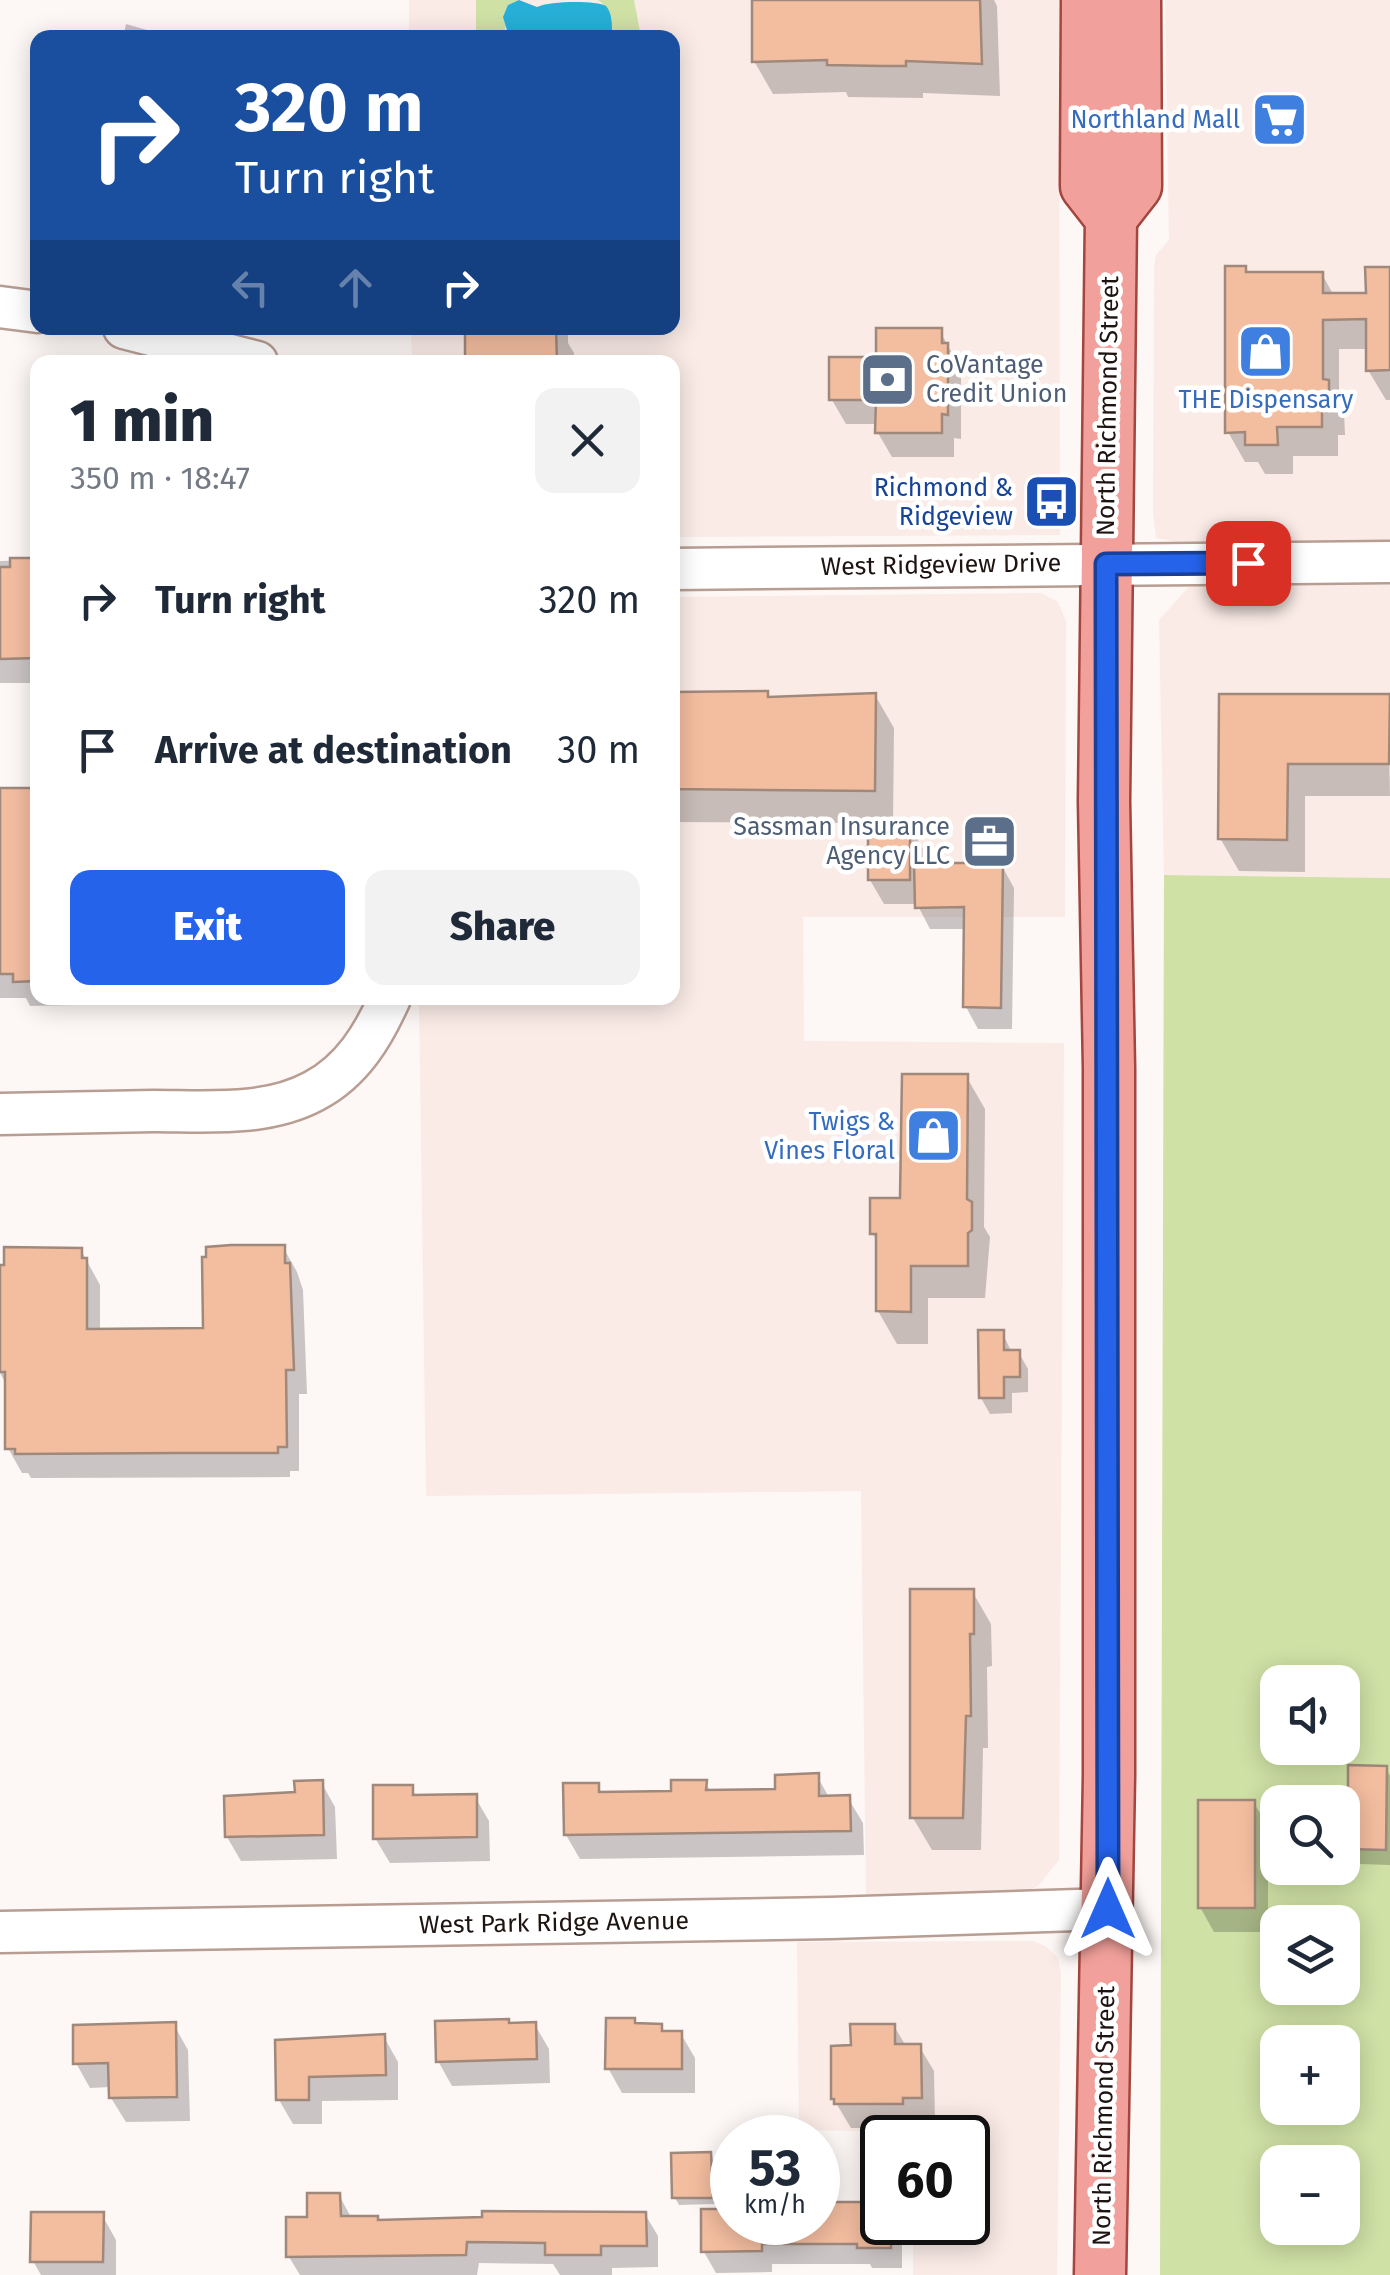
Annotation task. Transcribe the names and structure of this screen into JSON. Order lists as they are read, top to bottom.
{
  "streets": {
    "main road": ["North Richmond Street"],
    "street": ["West Ridgeview Drive", "West Park Ridge Avenue"]
  },
  "crossings": [
    ["North Richmond Street", "West Ridgeview Drive"],
    ["North Richmond Street", "West Park Ridge Avenue"]
  ],
  "places": {
    "supermarket": ["Northland Mall"],
    "shop": ["THE Dispensary", "Twigs & Vines Floral"],
    "bank": ["CoVantage Credit Union"],
    "bus stop": ["Richmond & Ridgeview"],
    "office": ["Sassman Insurance Agency LLC"]
  },
  "page": {
    "turn": ["320 m", "Turn right"],
    "heading": ["1 min", "350 m · 18:47"],
    "list": [
      {
        "name": "Turn right",
        "value": "320 m"
      },
      {
        "name": "Arrive at destination",
        "value": "30 m"
      }
    ],
    "buttons": ["Exit", "Share"],
    "map_buttons": ["+", "−"],
    "speed": "53 km/h",
    "limit": "60"
  }
}
